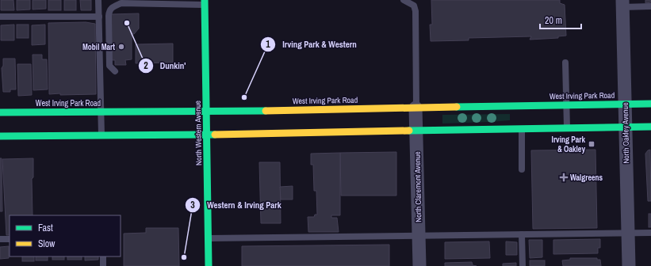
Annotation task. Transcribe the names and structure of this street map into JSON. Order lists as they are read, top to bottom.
{
  "streets": {
    "main road": ["West Irving Park Road", "North Western Avenue"],
    "street": ["North Oakley Avenue", "North Claremont Avenue"]
  },
  "crossings": [
    ["West Irving Park Road", "North Western Avenue"],
    ["West Irving Park Road", "North Oakley Avenue"],
    ["West Irving Park Road", "North Claremont Avenue"]
  ],
  "places": {
    "other": [
      "Dunkin'",
      "Mobil Mart",
      "Irving Park & Western",
      "Western & Irving Park"
    ],
    "transit": ["Irving Park & Oakley"],
    "health": ["Walgreens"]
  },
  "legend": ["Fast", "Slow"],
  "scale_bar": "20 m"
}
